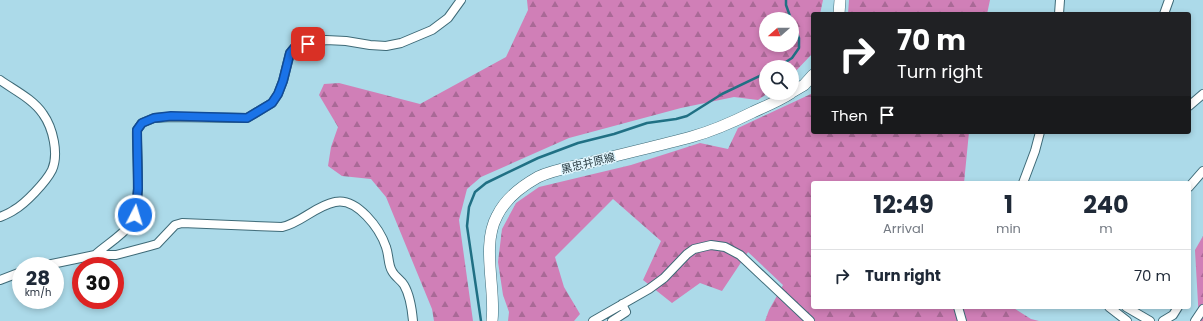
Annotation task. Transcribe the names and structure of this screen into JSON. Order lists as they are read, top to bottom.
{
  "streets": {
    "main road": ["黒忠井原線"]
  },
  "north": "left",
  "page": {
    "turn": ["70 m", "Turn right"],
    "then": "Then",
    "eta": [
      "12:49",
      "Arrival",
      "1",
      "min",
      "240",
      "m"
    ],
    "list": [
      {
        "name": "Turn right",
        "value": "70 m"
      }
    ],
    "speed": "28 km/h",
    "limit": "30"
  }
}
